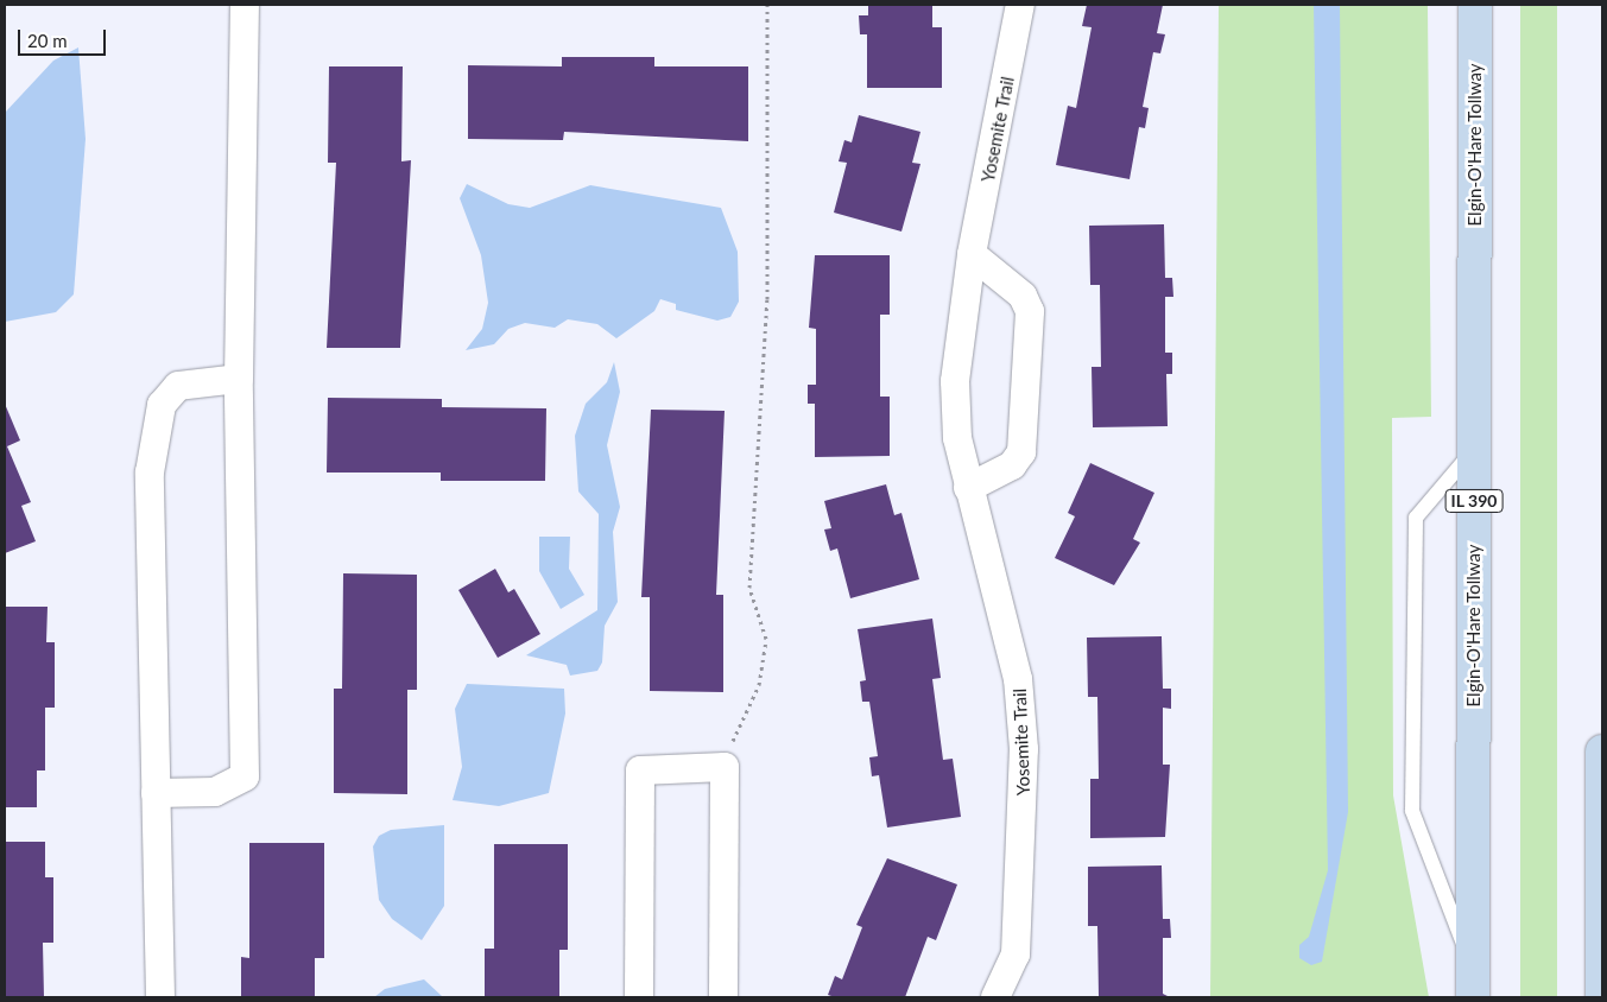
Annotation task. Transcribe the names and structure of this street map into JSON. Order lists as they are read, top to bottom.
{
  "streets": {
    "highway": ["Elgin-O'Hare Tollway", "IL 390"],
    "street": ["Yosemite Trail"]
  },
  "scale_bar": "20 m"
}
